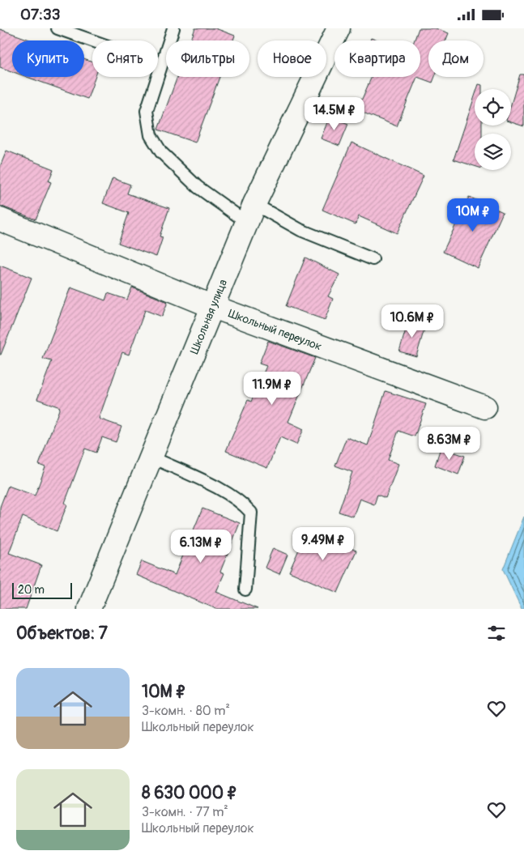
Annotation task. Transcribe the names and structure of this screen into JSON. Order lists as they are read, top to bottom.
{
  "streets": {
    "street": ["Школьная улица", "Школьный переулок"]
  },
  "crossings": [
    ["Школьная улица", "Школьный переулок"]
  ],
  "scale_bar": "20 m",
  "page": {
    "status": "07:33",
    "chip": [
      "Купить",
      "Снять",
      "Фильтры",
      "Новое",
      "Квартира",
      "Дом"
    ],
    "price": [
      "14.5M ₽",
      "10M ₽",
      "10.6M ₽",
      "11.9M ₽",
      "8.63M ₽",
      "9.49M ₽",
      "6.13M ₽"
    ],
    "scale": "20 m",
    "heading": "Объектов: 7",
    "list": [
      {
        "name": "10M ₽",
        "note": "3-комн. · 80 m² · Школьный переулок"
      },
      {
        "name": "8 630 000 ₽",
        "note": "3-комн. · 77 m² · Школьный переулок"
      }
    ]
  }
}
